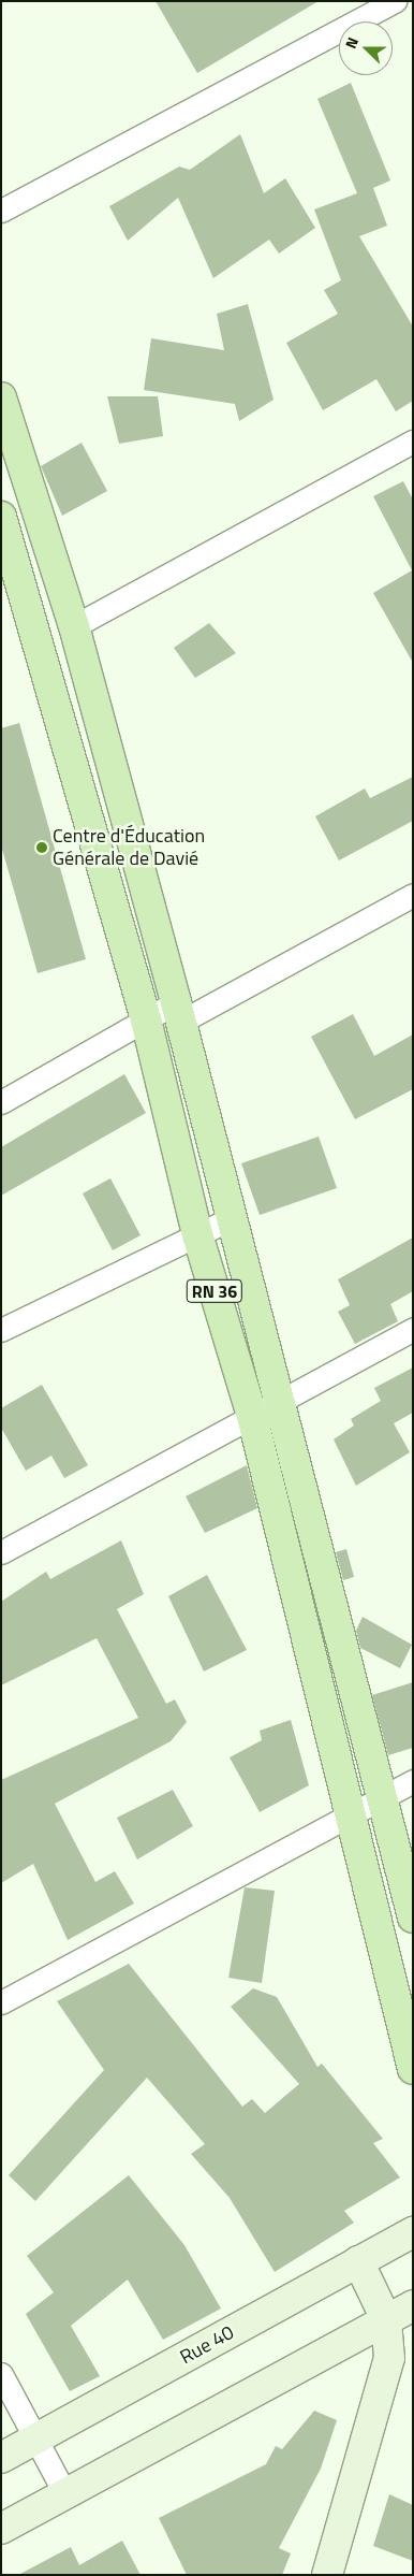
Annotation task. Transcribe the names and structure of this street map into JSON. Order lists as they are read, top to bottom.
{
  "streets": {
    "main road": ["RN 36", "Rue 40"]
  },
  "places": ["Centre d'Éducation Générale de Davié"],
  "north": "left"
}
